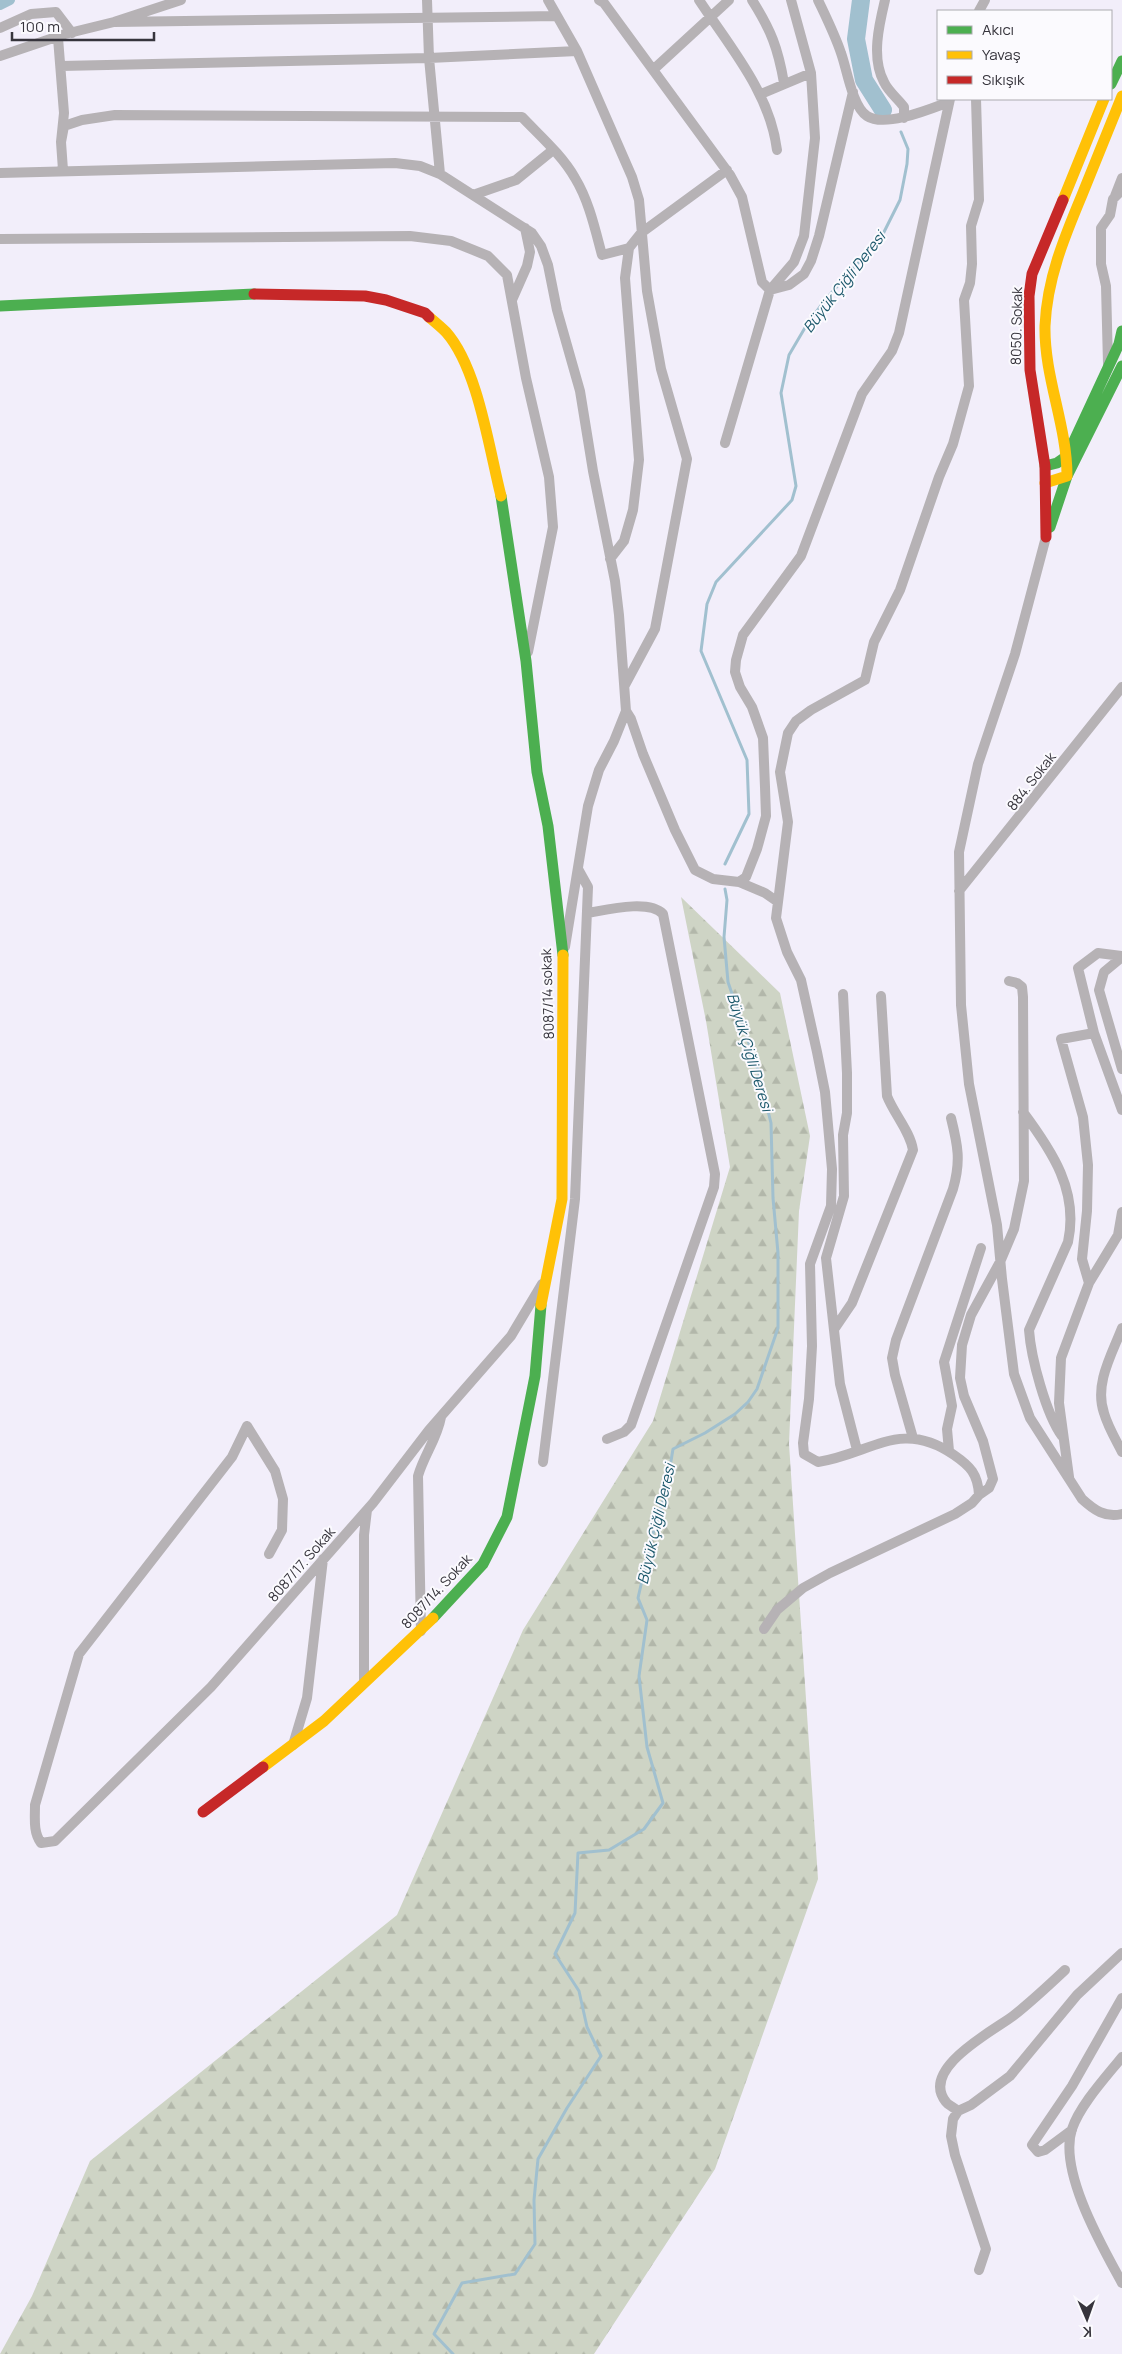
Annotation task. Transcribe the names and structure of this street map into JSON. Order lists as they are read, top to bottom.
{
  "streets": {
    "street": [
      "8050. Sokak",
      "884. Sokak",
      "8087/14 sokak",
      "8087/17. Sokak",
      "8087/14. Sokak"
    ]
  },
  "crossings": [
    ["8087/14 sokak", "8087/17. Sokak"],
    ["8087/14 sokak", "8087/14. Sokak"],
    ["8087/17. Sokak", "8087/14. Sokak"]
  ],
  "water": ["Büyük Çiğli Deresi"],
  "legend": ["Akıcı", "Yavaş", "Sıkışık"],
  "scale_bar": "100 m",
  "north": "bottom"
}
